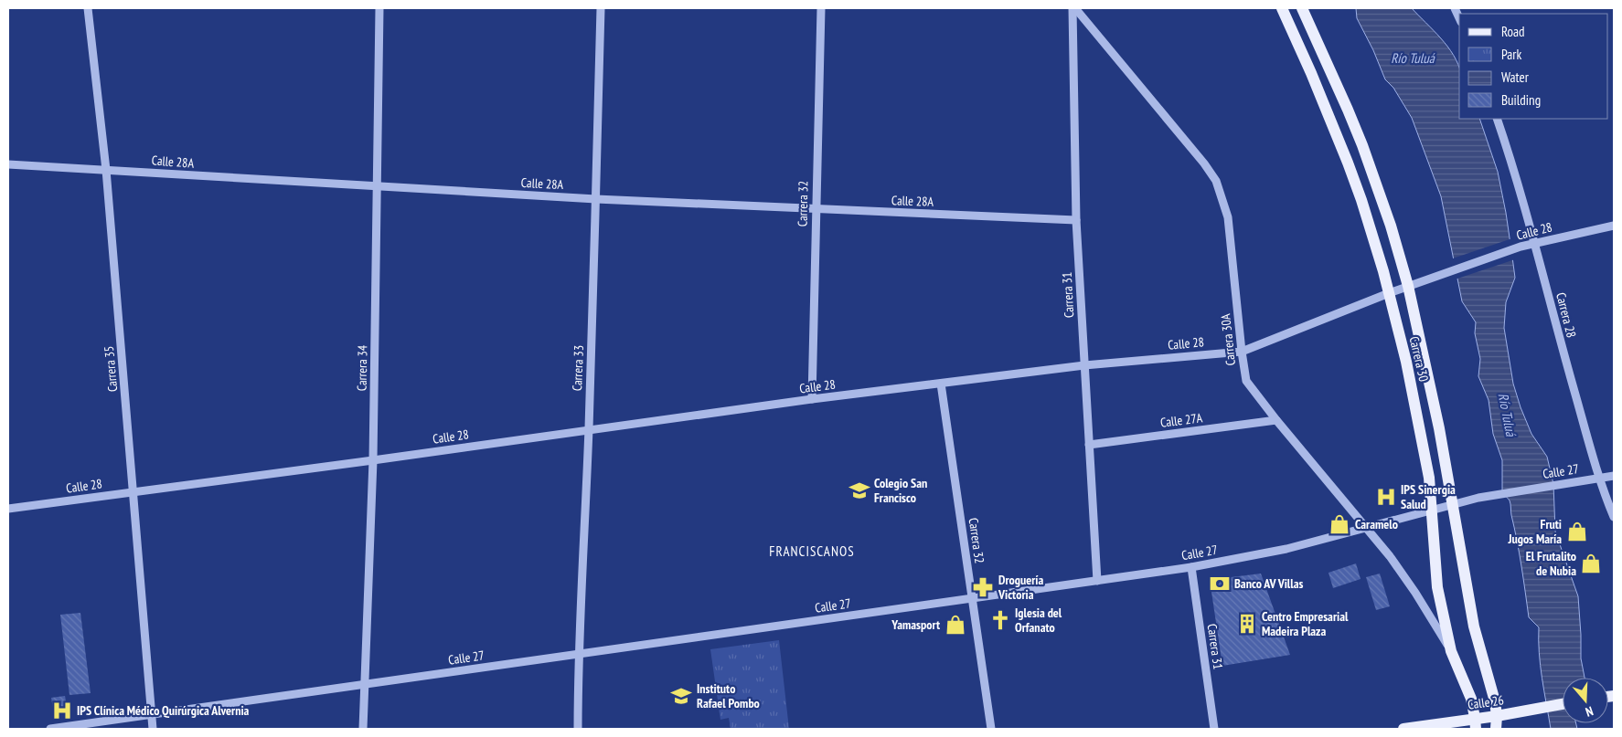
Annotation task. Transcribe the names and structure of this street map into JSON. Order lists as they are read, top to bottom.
{
  "streets": {
    "main road": ["Carrera 30", "Calle 26"],
    "street": [
      "Calle 28A",
      "Carrera 32",
      "Calle 28",
      "Carrera 31",
      "Carrera 28",
      "Carrera 30A",
      "Carrera 34",
      "Carrera 33",
      "Carrera 35",
      "Calle 27A",
      "Calle 27"
    ]
  },
  "crossings": [
    ["Calle 28A", "Carrera 32"],
    ["Calle 28A", "Carrera 31"],
    ["Calle 28A", "Carrera 34"],
    ["Calle 28A", "Carrera 33"],
    ["Calle 28A", "Carrera 35"],
    ["Carrera 32", "Calle 28"],
    ["Carrera 32", "Calle 27"],
    ["Calle 28", "Carrera 31"],
    ["Calle 28", "Carrera 28"],
    ["Calle 28", "Carrera 30A"],
    ["Calle 28", "Carrera 30"],
    ["Calle 28", "Carrera 34"],
    ["Calle 28", "Carrera 33"],
    ["Calle 28", "Carrera 35"],
    ["Carrera 31", "Carrera 30A"],
    ["Carrera 31", "Calle 27A"],
    ["Carrera 31", "Calle 27"],
    ["Carrera 28", "Calle 27"],
    ["Carrera 30A", "Carrera 30"],
    ["Carrera 30A", "Calle 27A"],
    ["Carrera 30A", "Calle 27"],
    ["Carrera 30", "Calle 27"],
    ["Carrera 30", "Calle 26"],
    ["Carrera 34", "Calle 27"],
    ["Carrera 33", "Calle 27"],
    ["Carrera 35", "Calle 27"]
  ],
  "districts": ["FRANCISCANOS"],
  "water": ["Río Tuluá"],
  "places": {
    "school or university": ["Colegio San Francisco", "Instituto Rafael Pombo"],
    "hospital": ["IPS Sinergia Salud", "IPS Clínica Médico Quirúrgica Alvernia"],
    "shop": [
      "Caramelo",
      "Fruti Jugos María",
      "El Frutalito de Nubia",
      "Yamasport"
    ],
    "bank": ["Banco AV Villas"],
    "pharmacy": ["Droguería Victoria"],
    "church": ["Iglesia del Orfanato"],
    "building": ["Centro Empresarial Madeira Plaza"]
  },
  "legend": [
    "Road",
    "Park",
    "Water",
    "Building"
  ],
  "north": "bottom"
}
